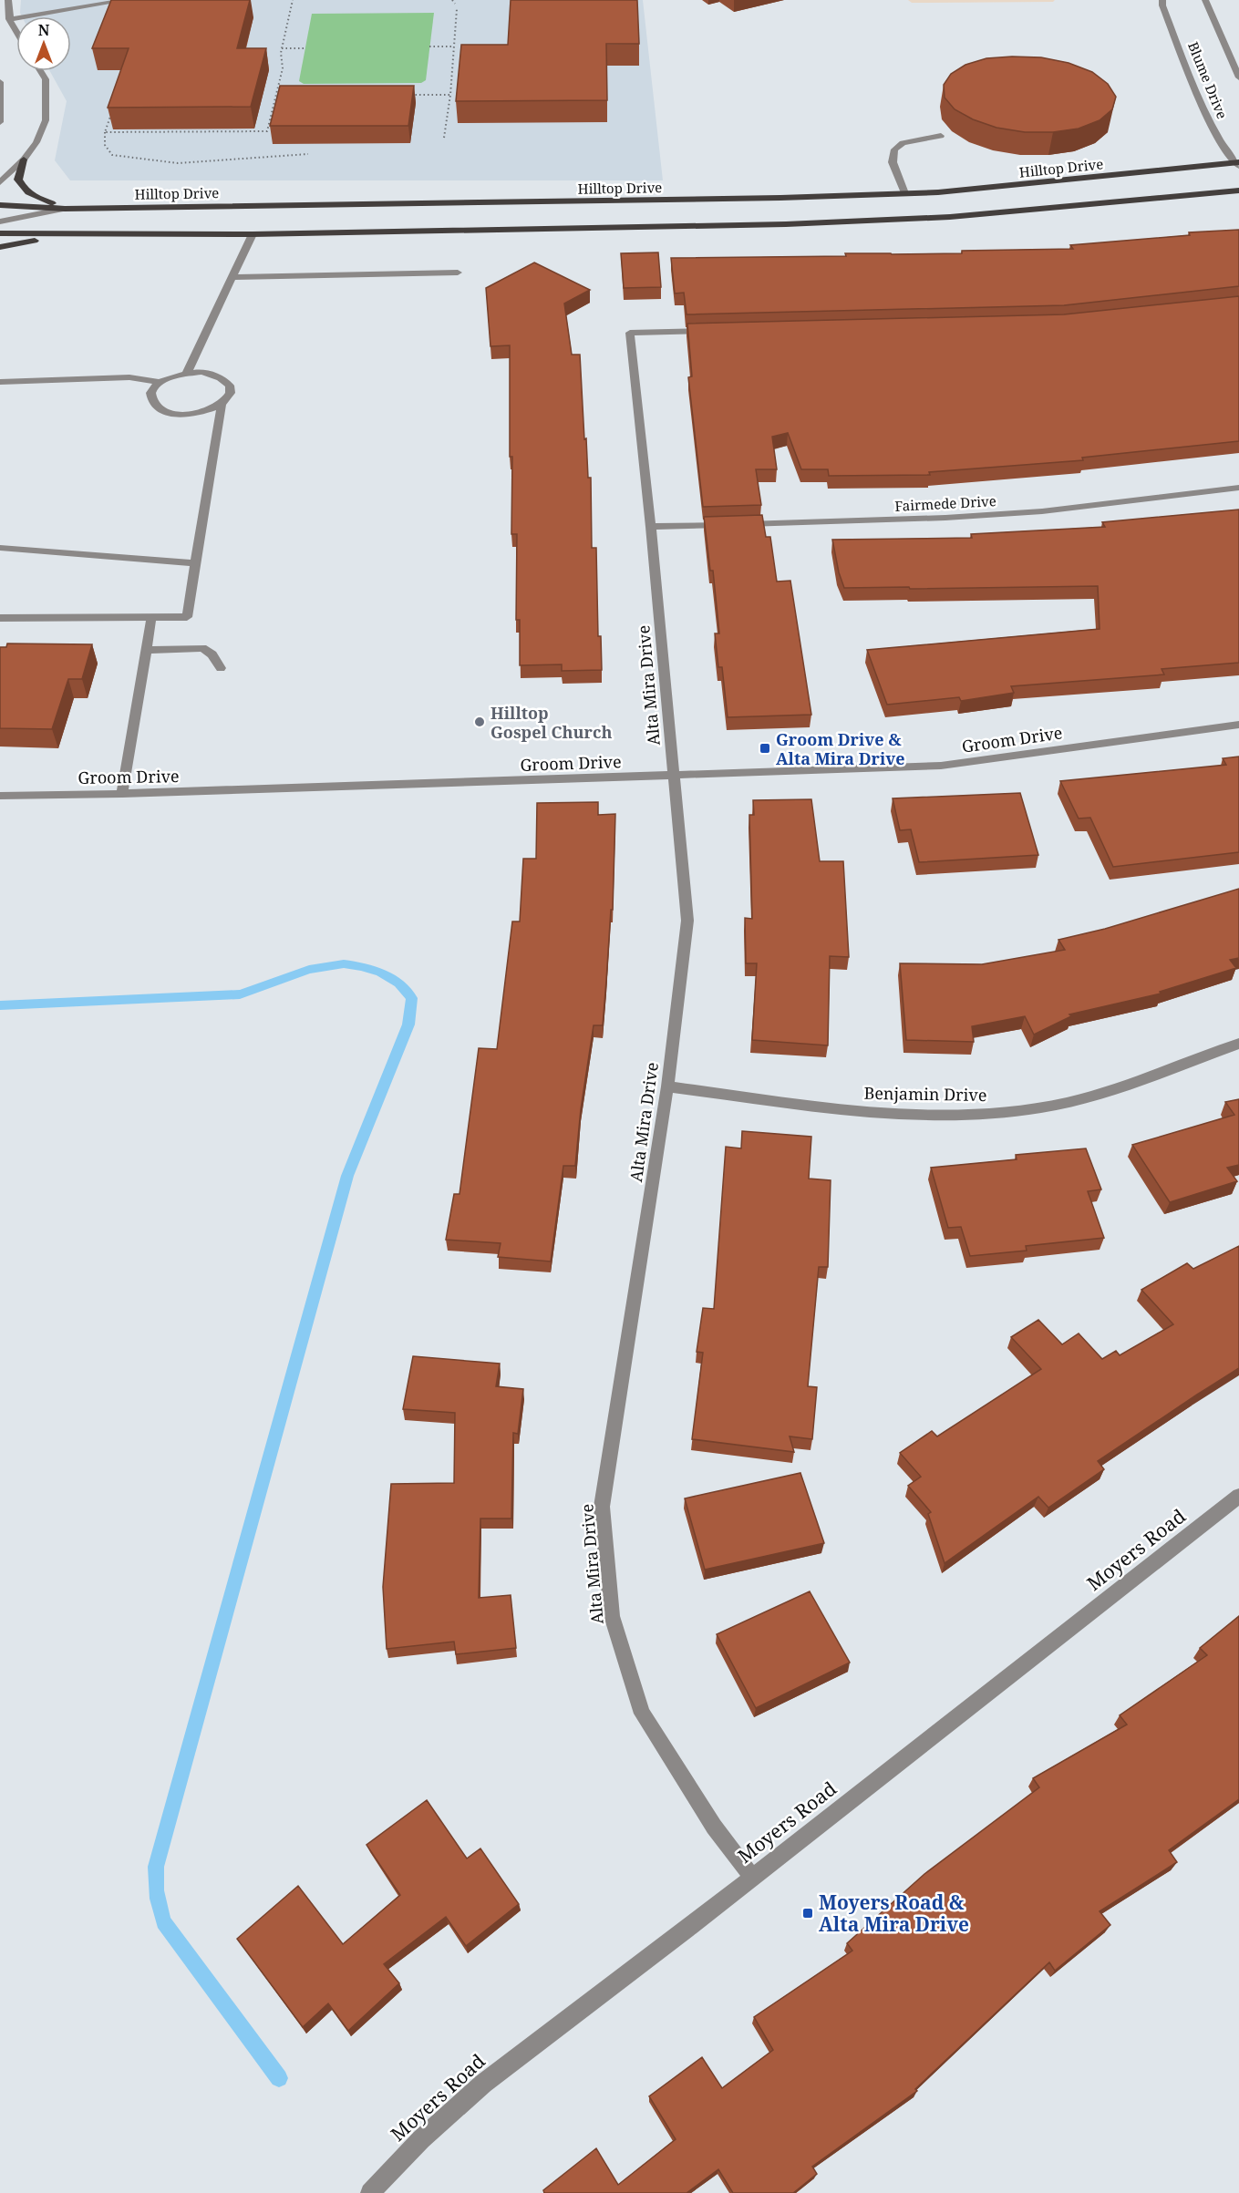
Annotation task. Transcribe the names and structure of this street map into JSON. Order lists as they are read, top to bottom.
{
  "streets": {
    "main road": ["Hilltop Drive"],
    "street": [
      "Blume Drive",
      "Fairmede Drive",
      "Alta Mira Drive",
      "Groom Drive",
      "Benjamin Drive",
      "Moyers Road"
    ]
  },
  "crossings": [
    ["Blume Drive", "Hilltop Drive"],
    ["Fairmede Drive", "Alta Mira Drive"],
    ["Alta Mira Drive", "Groom Drive"],
    ["Alta Mira Drive", "Benjamin Drive"],
    ["Alta Mira Drive", "Moyers Road"]
  ],
  "places": {
    "other": ["Hilltop Gospel Church"],
    "transit": ["Groom Drive & Alta Mira Drive", "Moyers Road & Alta Mira Drive"]
  },
  "north": "top"
}
